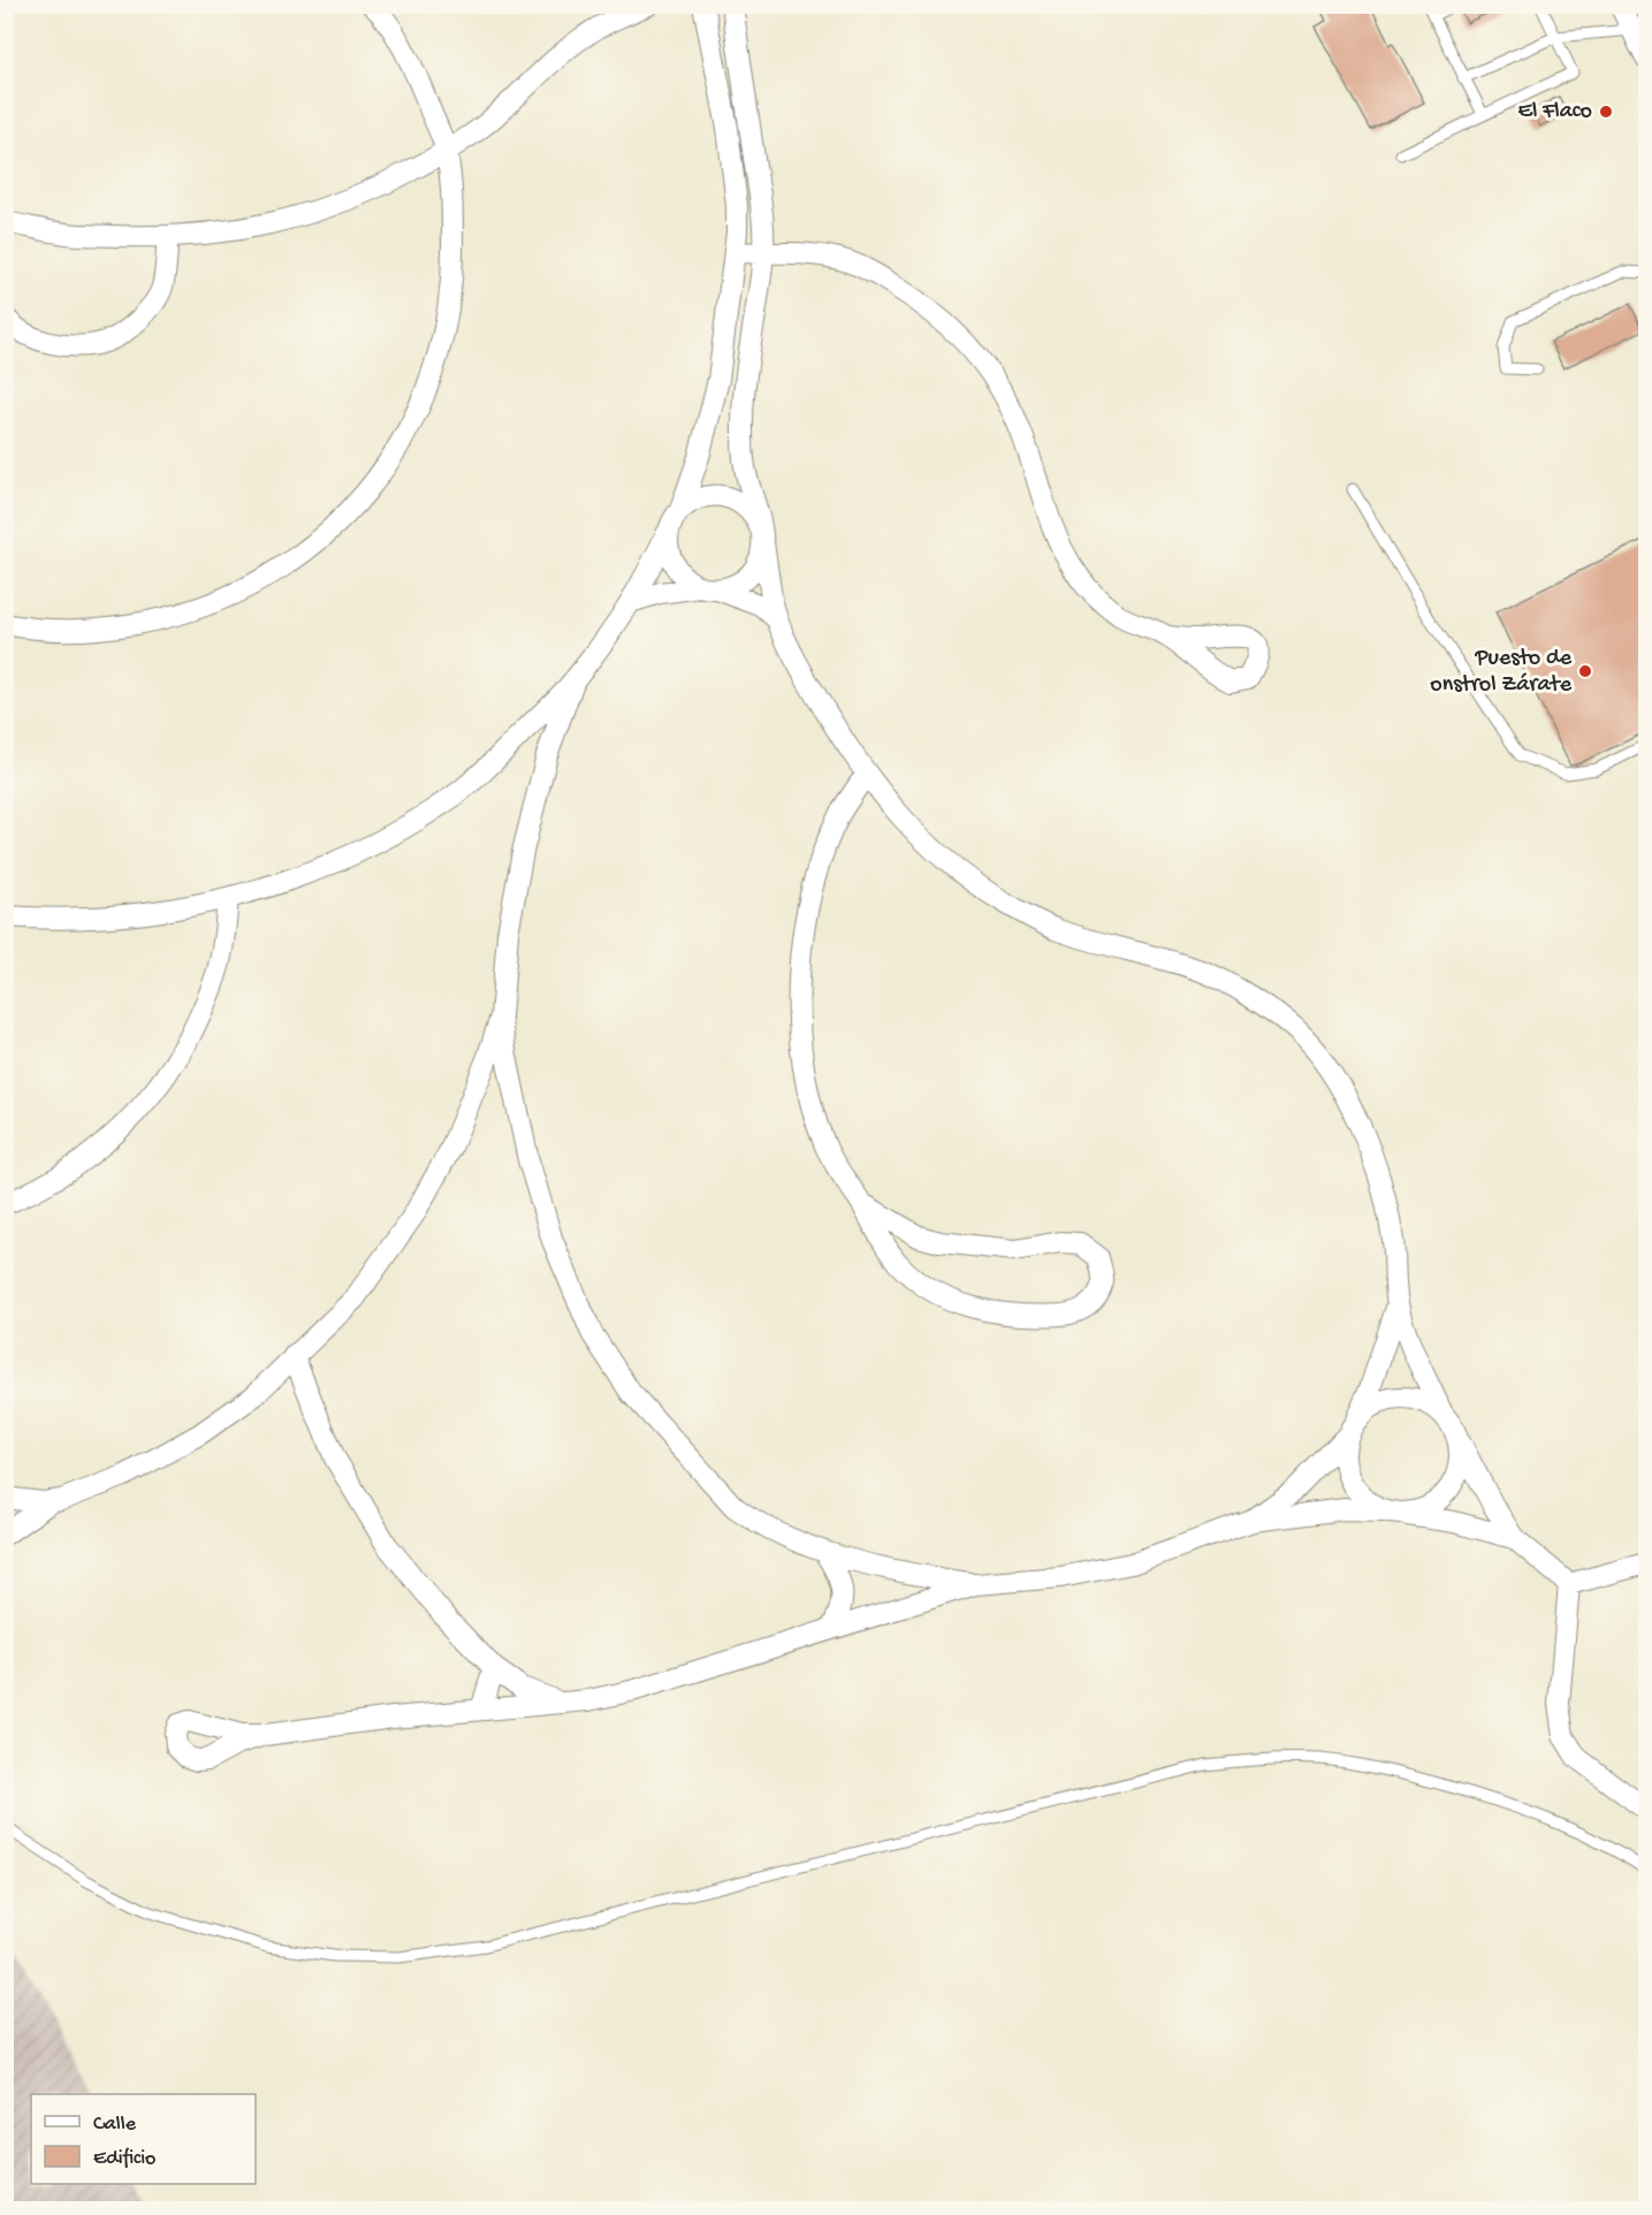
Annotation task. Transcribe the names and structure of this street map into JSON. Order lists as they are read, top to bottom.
{
  "places": ["El Flaco", "Puesto de onstrol Zárate"],
  "legend": ["Calle", "Edificio"]
}
